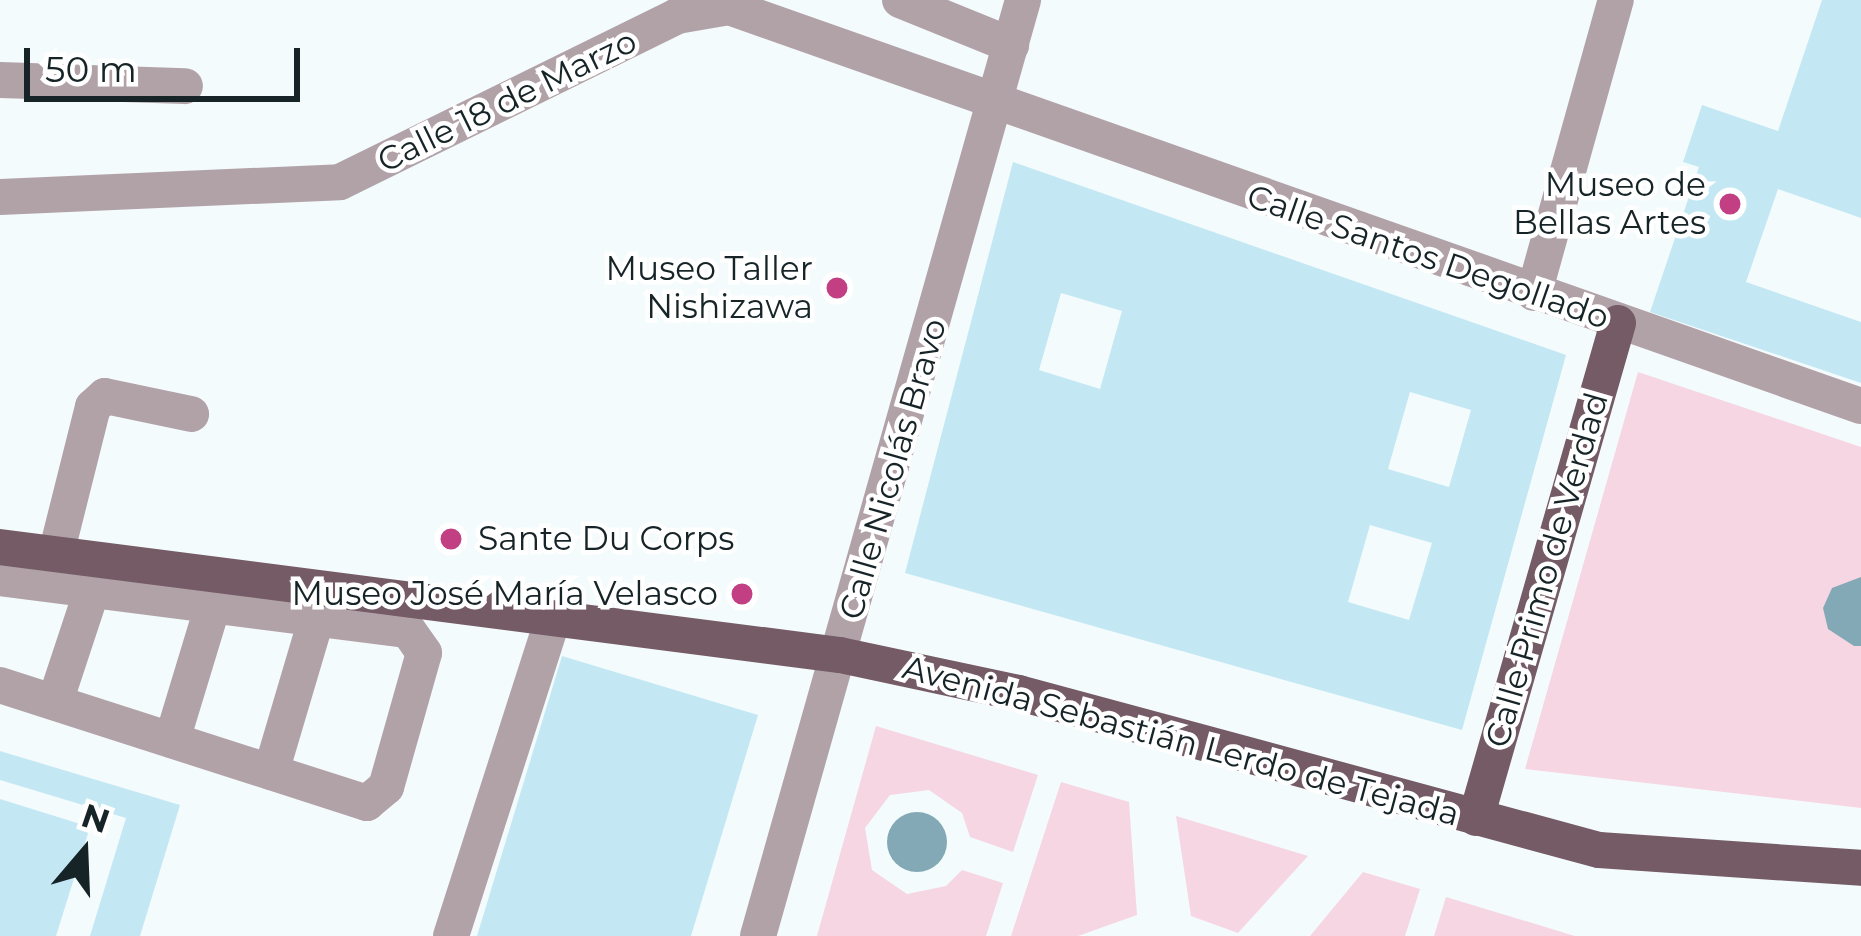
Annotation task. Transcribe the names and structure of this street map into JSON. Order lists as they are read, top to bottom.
{
  "streets": {
    "main road": ["Calle Primo de Verdad", "Avenida Sebastián Lerdo de Tejada"],
    "street": ["Calle 18 de Marzo", "Calle Santos Degollado", "Calle Nicolás Bravo"]
  },
  "crossings": [
    ["Calle 18 de Marzo", "Calle Santos Degollado"],
    ["Calle 18 de Marzo", "Calle Nicolás Bravo"],
    ["Calle Santos Degollado", "Calle Nicolás Bravo"],
    ["Calle Santos Degollado", "Calle Primo de Verdad"],
    ["Calle Nicolás Bravo", "Avenida Sebastián Lerdo de Tejada"],
    ["Calle Primo de Verdad", "Avenida Sebastián Lerdo de Tejada"]
  ],
  "places": [
    "Museo de Bellas Artes",
    "Museo Taller Nishizawa",
    "Sante Du Corps",
    "Museo José María Velasco"
  ],
  "scale_bar": "50 m",
  "north": "top"
}
